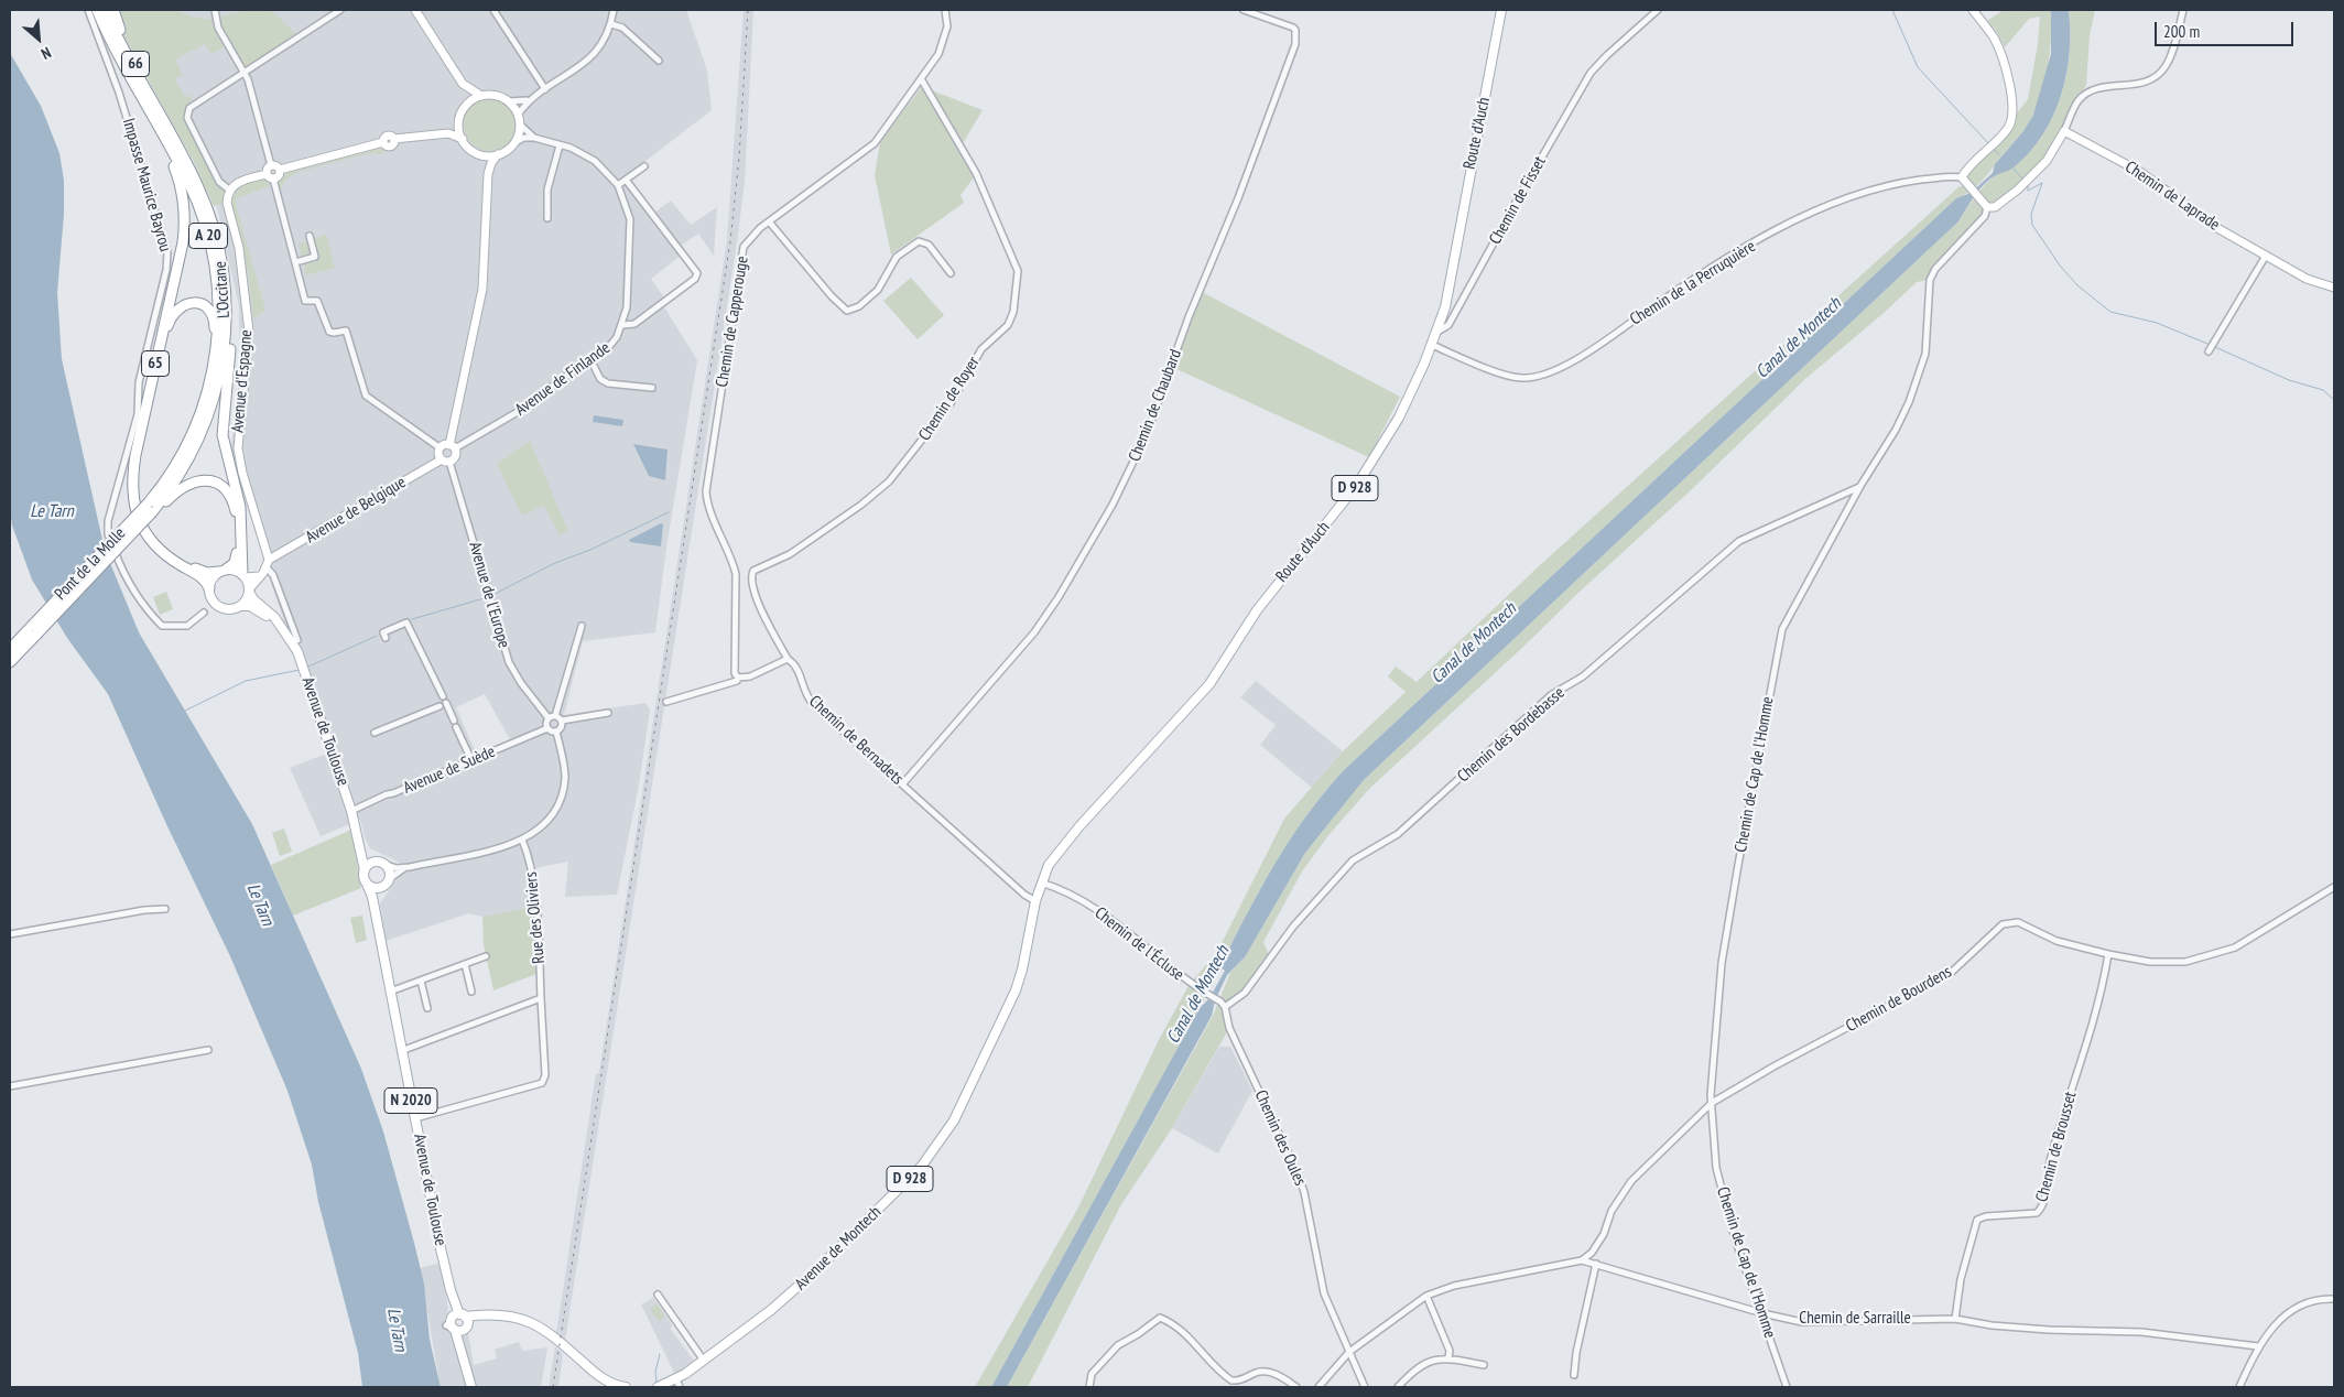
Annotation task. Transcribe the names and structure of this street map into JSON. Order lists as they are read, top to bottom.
{
  "streets": {
    "highway": [
      "66",
      "A 20",
      "L'Occitane",
      "65",
      "Pont de la Molle"
    ],
    "main road": [
      "Route d'Auch",
      "D 928",
      "Avenue de Toulouse",
      "N 2020",
      "Avenue de Montech"
    ],
    "street": [
      "Impasse Maurice Bayrou",
      "Chemin de Laprade",
      "Chemin de Fisset",
      "Chemin de la Perruquière",
      "Chemin de Capperouge",
      "Avenue de Finlande",
      "Avenue d'Espagne",
      "Chemin de Royer",
      "Chemin de Chaubard",
      "Avenue de Belgique",
      "Avenue de l'Europe",
      "Chemin des Bordebasse",
      "Chemin de Bernadets",
      "Avenue de Suède",
      "Chemin de Cap de l'Homme",
      "Rue des Oliviers",
      "Chemin de l'Écluse",
      "Chemin de Bourdens",
      "Chemin des Oules",
      "Chemin de Brousset",
      "Chemin de Sarraille"
    ]
  },
  "crossings": [
    ["66", "L'Occitane"],
    ["Route d'Auch", "Chemin de Fisset"],
    ["Route d'Auch", "Chemin de la Perruquière"],
    ["Route d'Auch", "Chemin de l'Écluse"],
    ["Route d'Auch", "Avenue de Montech"],
    ["A 20", "Pont de la Molle"],
    ["L'Occitane", "65"],
    ["L'Occitane", "Pont de la Molle"],
    ["Chemin de Capperouge", "Chemin de Royer"],
    ["65", "Avenue de Toulouse"],
    ["Avenue d'Espagne", "Avenue de Belgique"],
    ["Chemin de Royer", "Chemin de Bernadets"],
    ["Chemin de Chaubard", "Chemin de Bernadets"],
    ["Avenue de Belgique", "Avenue de l'Europe"],
    ["Avenue de l'Europe", "Avenue de Suède"],
    ["Avenue de Toulouse", "Avenue de Suède"],
    ["Avenue de Toulouse", "Rue des Oliviers"],
    ["Chemin des Bordebasse", "Chemin de Cap de l'Homme"],
    ["Chemin des Bordebasse", "Chemin des Oules"],
    ["Chemin de Bernadets", "Avenue de Montech"],
    ["Chemin de Cap de l'Homme", "Chemin de Bourdens"],
    ["Chemin de Cap de l'Homme", "Chemin de Sarraille"],
    ["Chemin de l'Écluse", "Chemin des Oules"],
    ["Chemin de l'Écluse", "Avenue de Montech"],
    ["Chemin de Bourdens", "Chemin de Brousset"],
    ["Chemin de Bourdens", "Chemin de Sarraille"],
    ["Chemin des Oules", "Chemin de Sarraille"],
    ["Chemin de Brousset", "Chemin de Sarraille"]
  ],
  "water": ["Canal de Montech", "Le Tarn"],
  "scale_bar": "200 m",
  "north": "bottom right"
}
